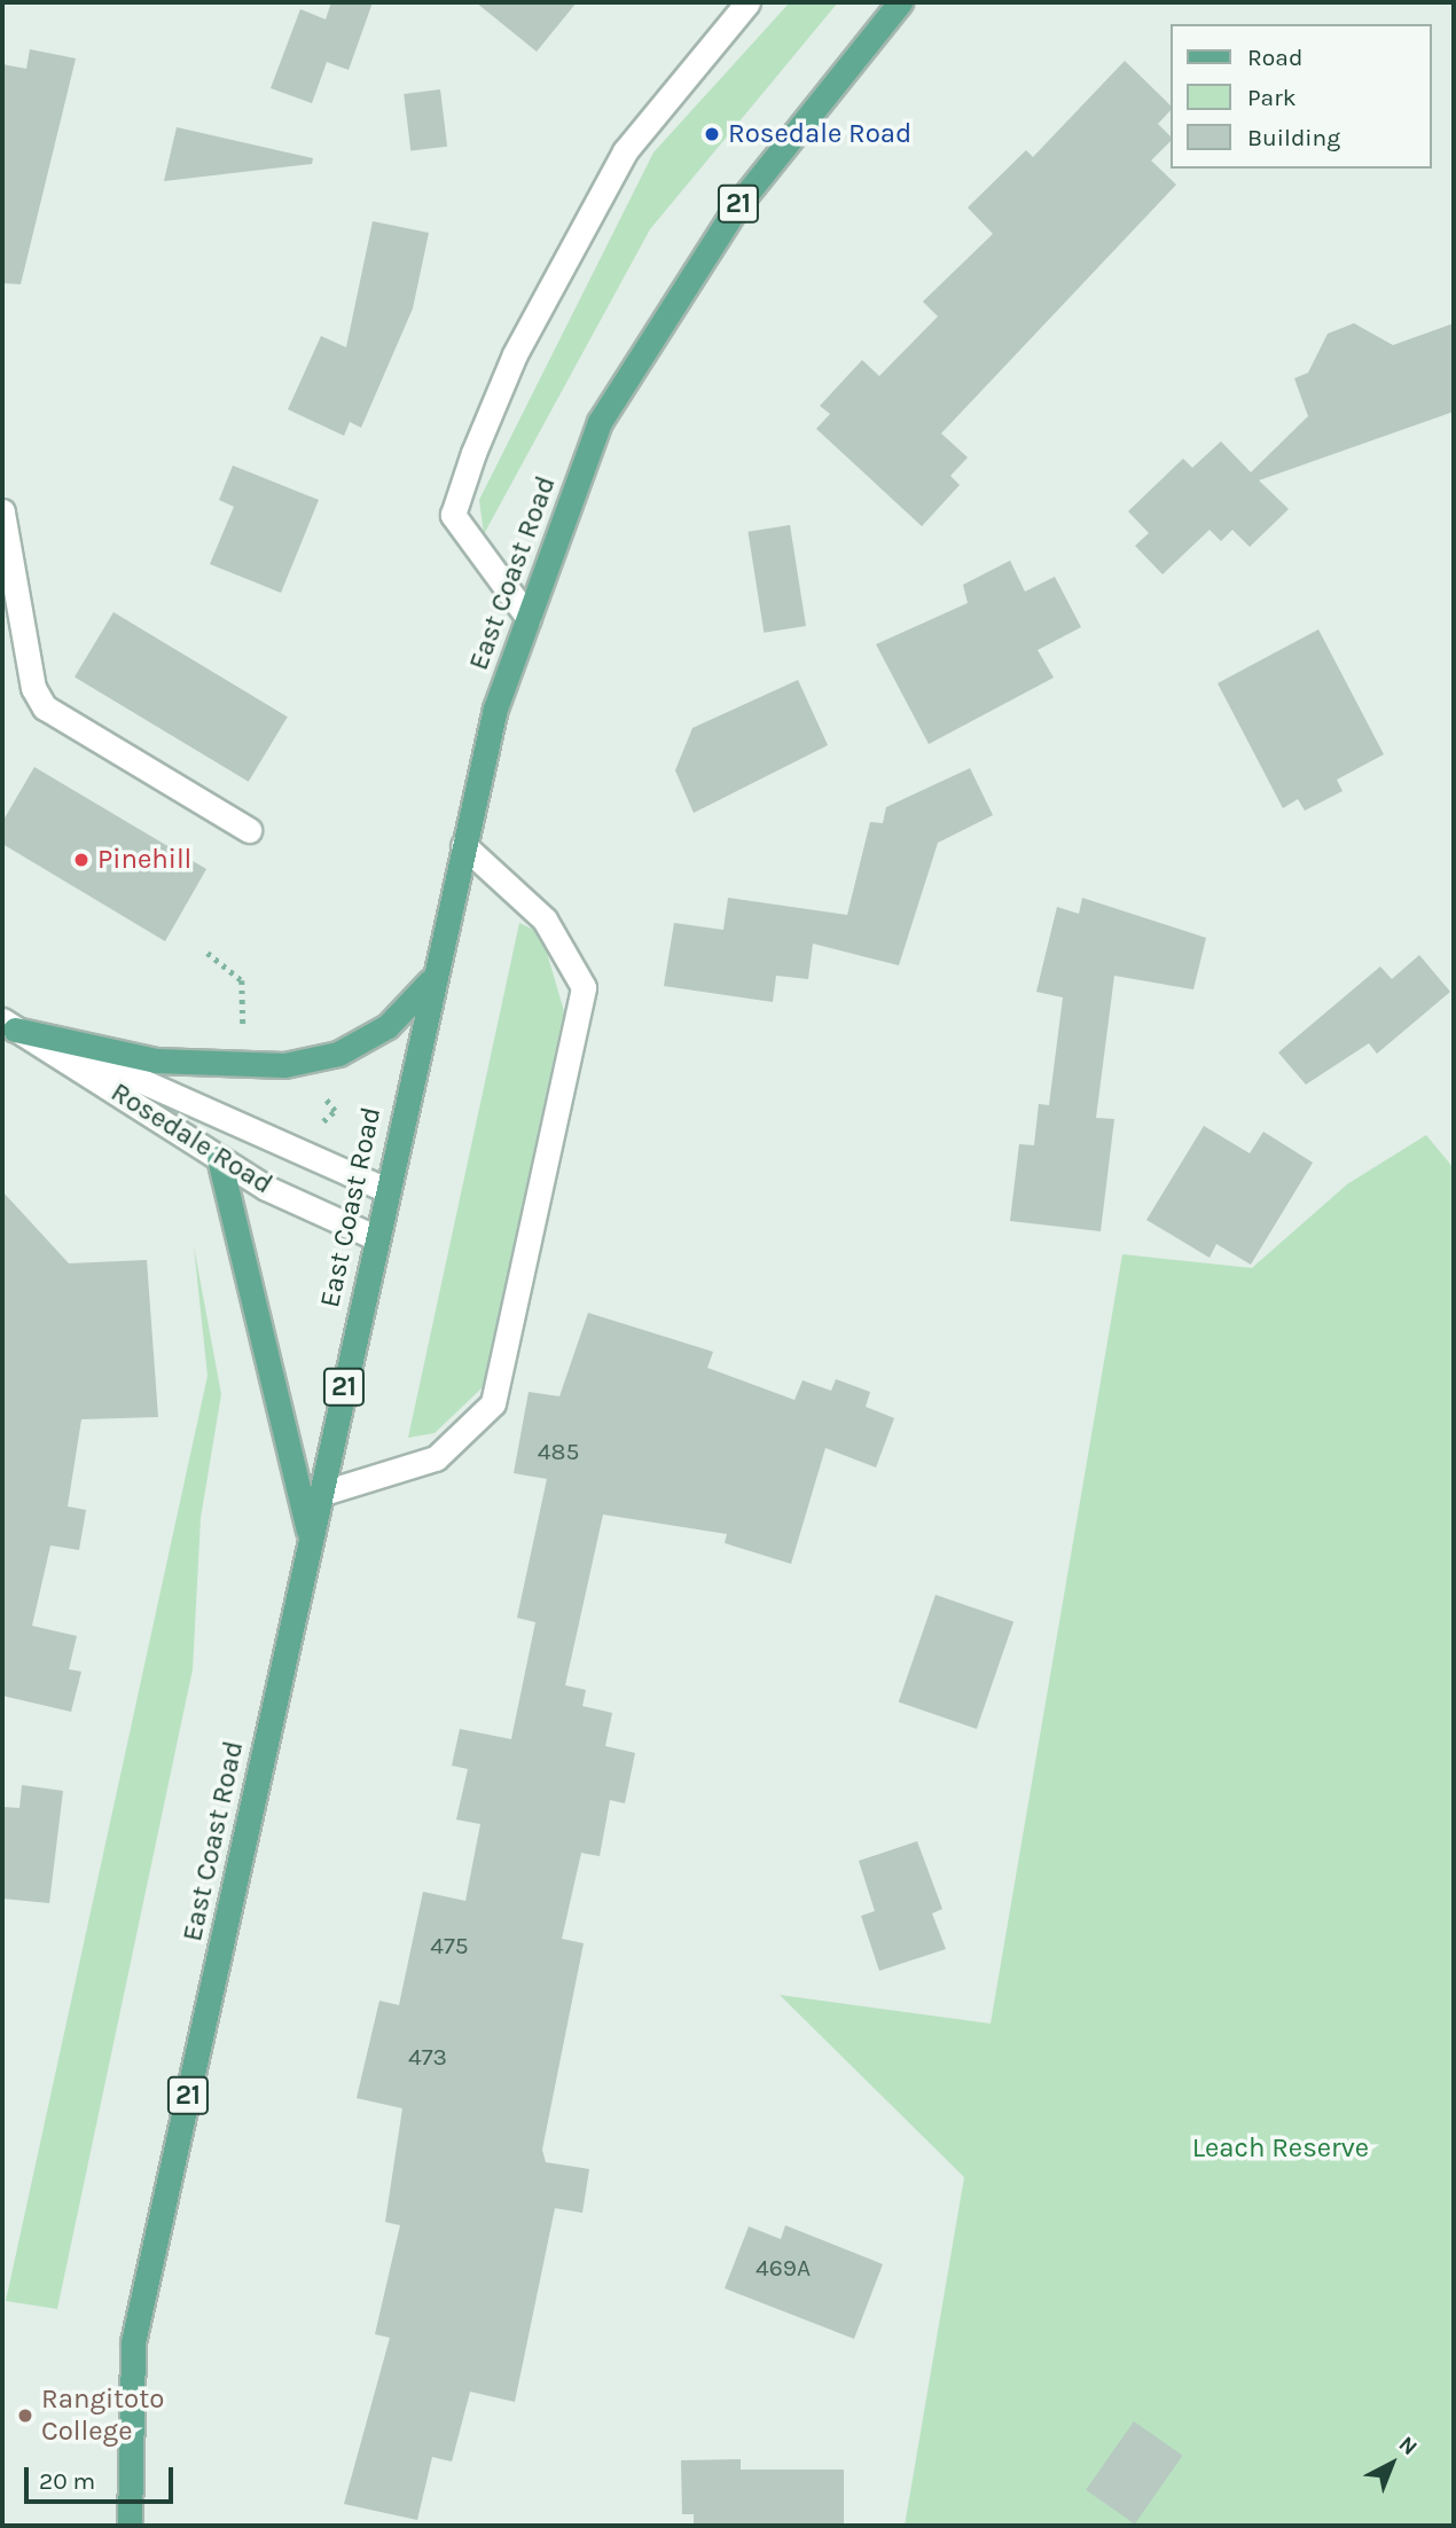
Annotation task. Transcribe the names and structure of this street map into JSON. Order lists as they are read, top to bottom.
{
  "streets": {
    "main road": ["21", "East Coast Road", "Rosedale Road"]
  },
  "crossings": [
    ["East Coast Road", "Rosedale Road"]
  ],
  "parks": ["Leach Reserve"],
  "places": ["Rosedale Road", "Pinehill", "Rangitoto College"],
  "house_numbers": [
    "485",
    "475",
    "473",
    "469A"
  ],
  "legend": ["Road", "Park", "Building"],
  "scale_bar": "20 m",
  "north": "top right"
}
